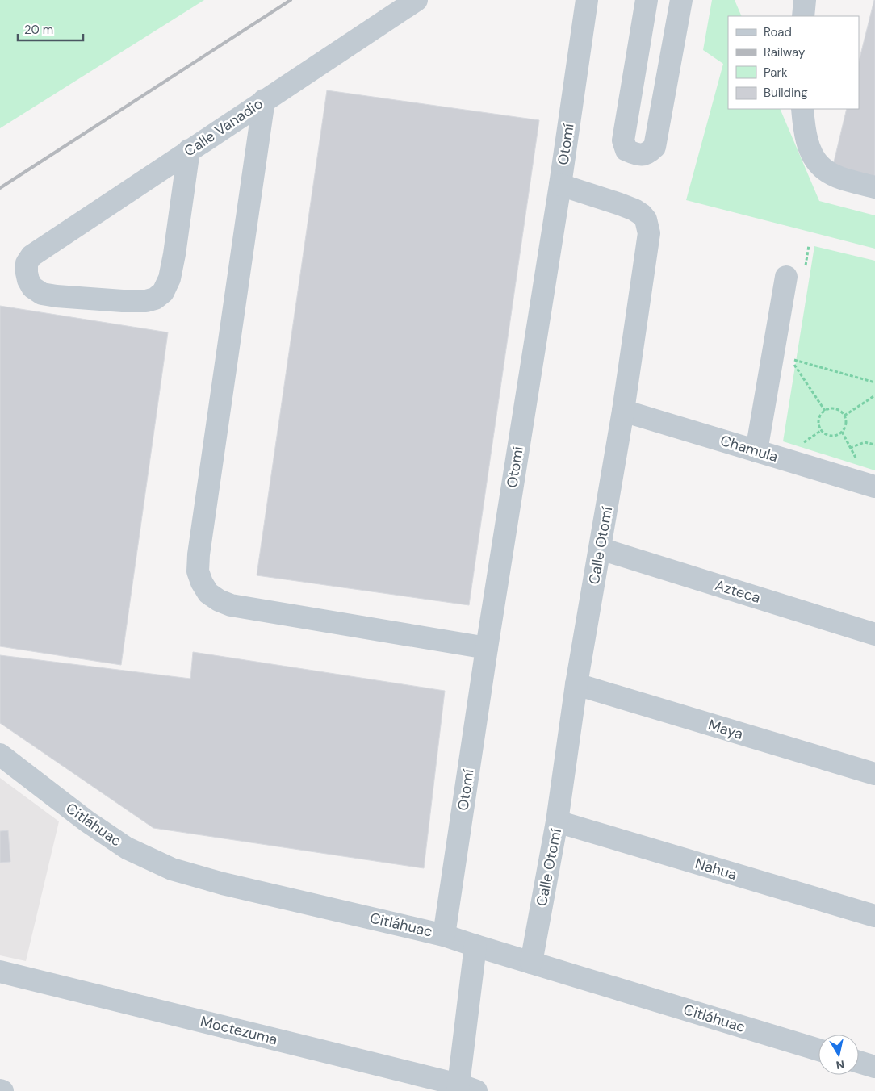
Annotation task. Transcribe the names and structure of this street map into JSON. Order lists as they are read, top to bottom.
{
  "streets": {
    "street": [
      "Calle Vanadio",
      "Otomí",
      "Chamula",
      "Calle Otomí",
      "Azteca",
      "Maya",
      "Citláhuac",
      "Nahua",
      "Moctezuma"
    ]
  },
  "crossings": [
    ["Otomí", "Calle Otomí"],
    ["Otomí", "Citláhuac"],
    ["Chamula", "Calle Otomí"],
    ["Calle Otomí", "Azteca"],
    ["Calle Otomí", "Maya"],
    ["Calle Otomí", "Citláhuac"],
    ["Calle Otomí", "Nahua"]
  ],
  "legend": [
    "Road",
    "Railway",
    "Park",
    "Building"
  ],
  "scale_bar": "20 m",
  "north": "bottom"
}
